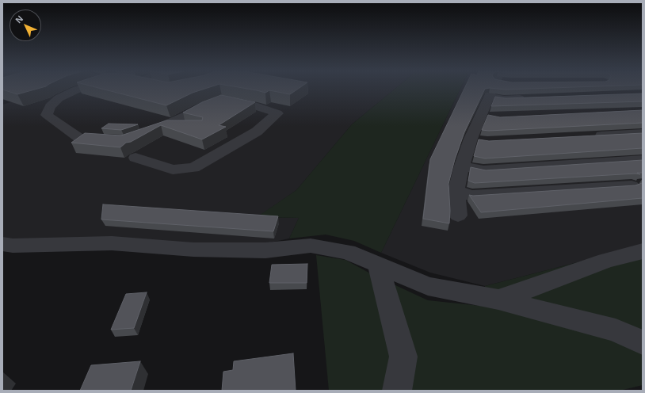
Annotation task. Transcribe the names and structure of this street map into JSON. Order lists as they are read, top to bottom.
{
  "north": "top left"
}
